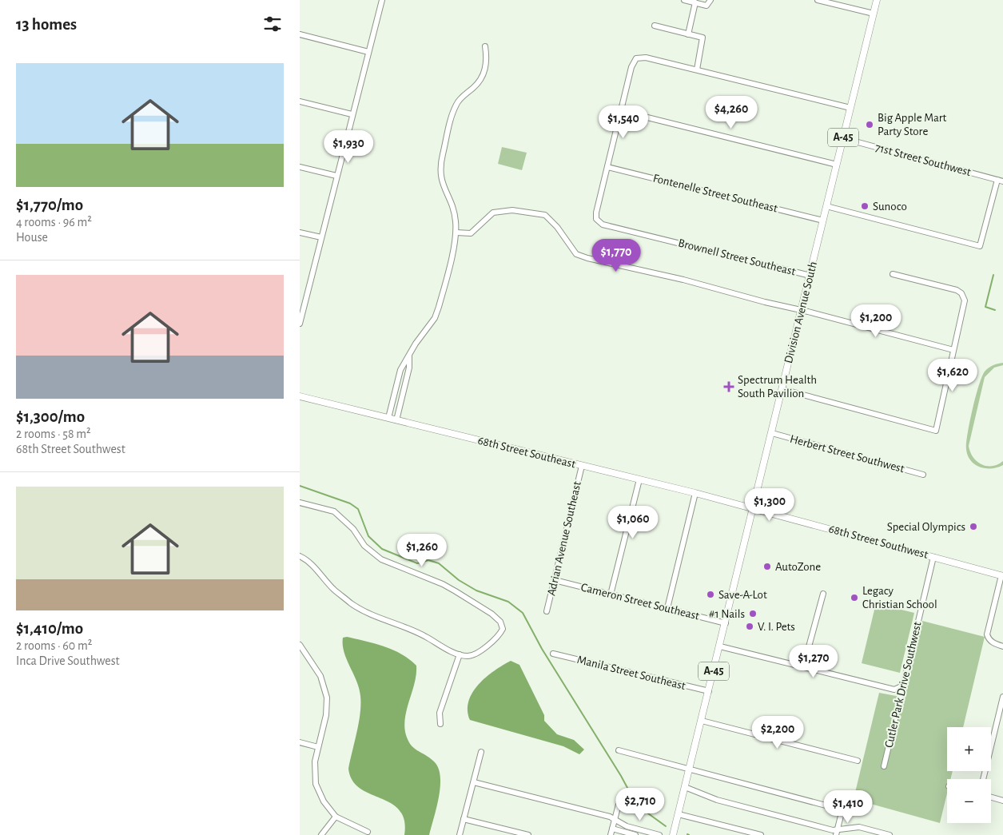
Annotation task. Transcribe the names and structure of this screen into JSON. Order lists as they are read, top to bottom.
{
  "streets": {
    "main road": [
      "A-45",
      "Division Avenue South",
      "68th Street Southeast",
      "68th Street Southwest"
    ],
    "street": [
      "71st Street Southwest",
      "Fontenelle Street Southeast",
      "Brownell Street Southeast",
      "Herbert Street Southwest",
      "Adrian Avenue Southeast",
      "Cameron Street Southeast",
      "Manila Street Southeast",
      "Cutler Park Drive Southwest"
    ]
  },
  "crossings": [
    ["71st Street Southwest", "Division Avenue South"],
    ["Fontenelle Street Southeast", "Brownell Street Southeast"],
    ["Fontenelle Street Southeast", "Division Avenue South"],
    ["Brownell Street Southeast", "Division Avenue South"],
    ["Division Avenue South", "68th Street Southeast"],
    ["Division Avenue South", "Herbert Street Southwest"],
    ["Division Avenue South", "68th Street Southwest"],
    ["Division Avenue South", "Cameron Street Southeast"],
    ["Division Avenue South", "Manila Street Southeast"],
    ["68th Street Southeast", "Adrian Avenue Southeast"],
    ["68th Street Southeast", "68th Street Southwest"],
    ["Adrian Avenue Southeast", "Cameron Street Southeast"],
    ["68th Street Southwest", "Cutler Park Drive Southwest"]
  ],
  "places": {
    "other": [
      "Big Apple Mart Party Store",
      "Sunoco",
      "Special Olympics",
      "AutoZone",
      "Save-A-Lot",
      "Legacy Christian School",
      "#1 Nails",
      "V. I. Pets"
    ],
    "health": ["Spectrum Health South Pavilion"]
  },
  "page": {
    "heading": "13 homes",
    "list": [
      {
        "name": "$1,770/mo",
        "note": "4 rooms · 96 m² · House"
      },
      {
        "name": "$1,300/mo",
        "note": "2 rooms · 58 m² · 68th Street Southwest"
      },
      {
        "name": "$1,410/mo",
        "note": "2 rooms · 60 m² · Inca Drive Southwest"
      }
    ],
    "price": [
      "$4,260",
      "$1,540",
      "$1,930",
      "$1,770",
      "$1,200",
      "$1,620",
      "$1,300",
      "$1,060",
      "$1,260",
      "$1,270",
      "$2,200",
      "$2,710",
      "$1,410"
    ],
    "map_buttons": ["+", "−"]
  }
}
